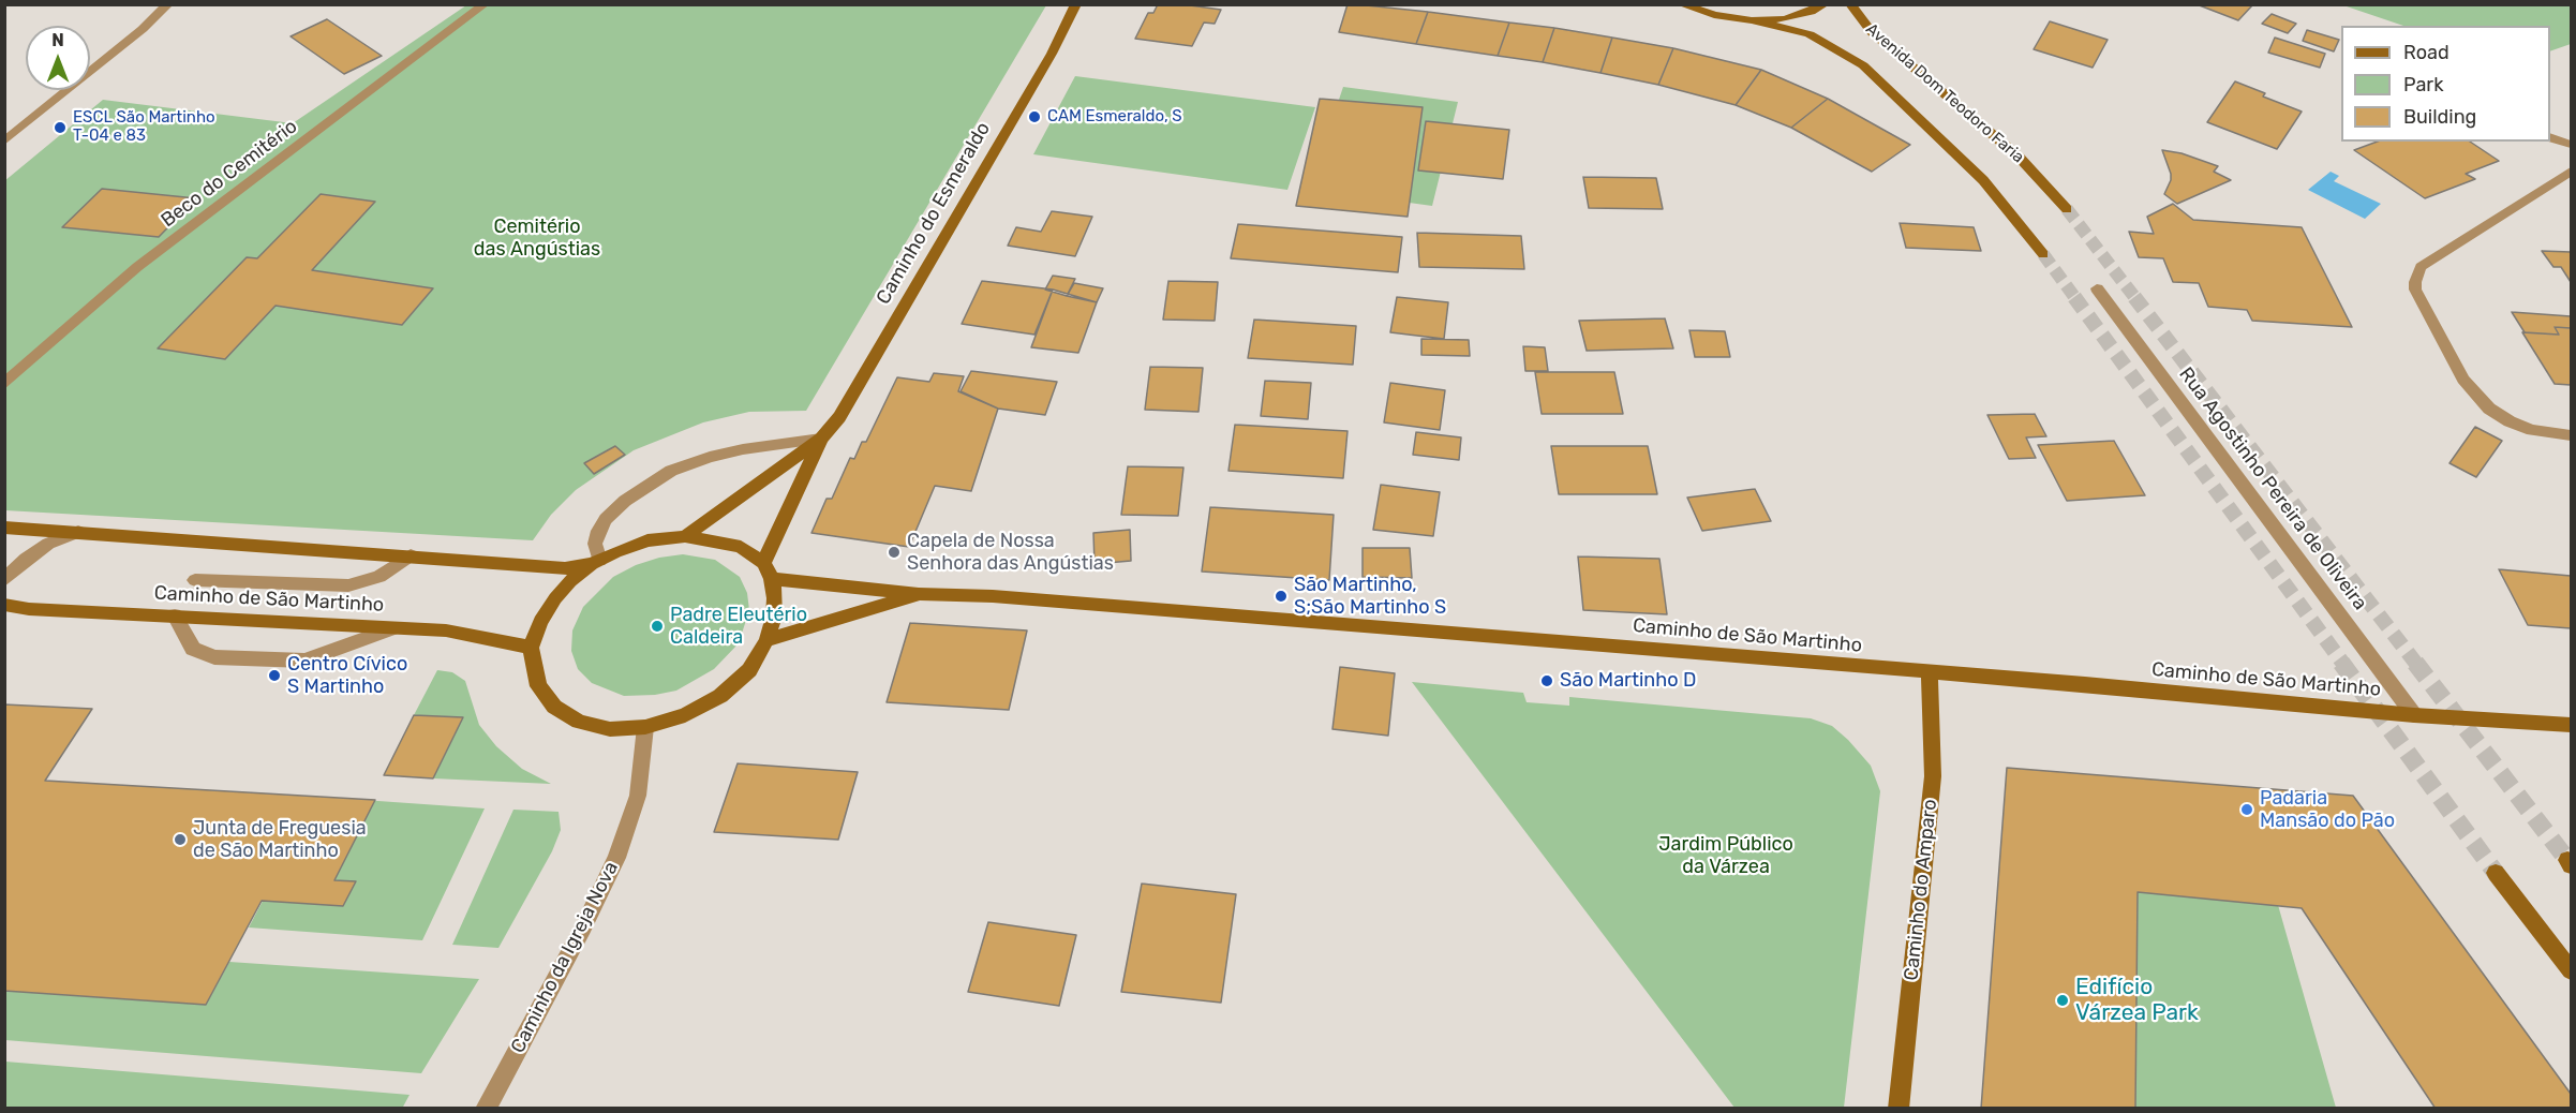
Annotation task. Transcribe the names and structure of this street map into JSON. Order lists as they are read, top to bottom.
{
  "streets": {
    "main road": [
      "Avenida Dom Teodoro Faria",
      "Caminho do Esmeraldo",
      "Caminho de São Martinho",
      "Caminho do Amparo"
    ],
    "street": ["Beco do Cemitério", "Rua Agostinho Pereira de Oliveira", "Caminho da Igreja Nova"]
  },
  "crossings": [
    ["Caminho do Esmeraldo", "Caminho de São Martinho"],
    ["Caminho do Esmeraldo", "Caminho da Igreja Nova"],
    ["Rua Agostinho Pereira de Oliveira", "Caminho de São Martinho"],
    ["Caminho de São Martinho", "Caminho do Amparo"],
    ["Caminho de São Martinho", "Caminho da Igreja Nova"]
  ],
  "parks": ["Cemitério das Angústias", "Jardim Público da Várzea"],
  "places": [
    "CAM Esmeraldo, S",
    "ESCL São Martinho T-04 e 83",
    "Capela de Nossa Senhora das Angústias",
    "São Martinho, S;São Martinho S",
    "Padre Eleutério Caldeira",
    "Centro Cívico S Martinho",
    "São Martinho D",
    "Padaria Mansão do Pão",
    "Junta de Freguesia de São Martinho",
    "Edifício Várzea Park"
  ],
  "legend": ["Road", "Park", "Building"],
  "north": "top"
}
